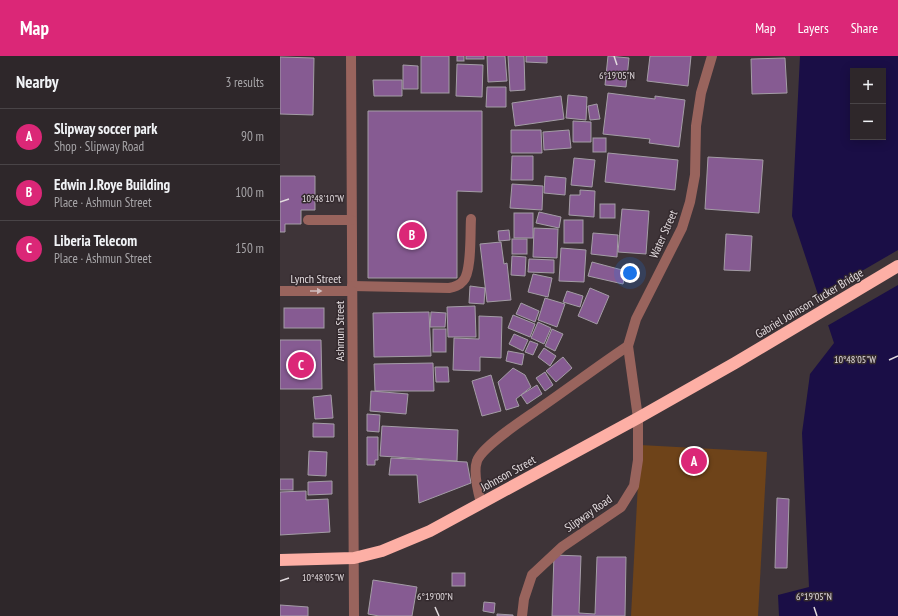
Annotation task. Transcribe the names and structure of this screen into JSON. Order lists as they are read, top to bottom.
{
  "streets": {
    "highway": ["Gabriel Johnson Tucker Bridge", "Johnson Street"],
    "street": [
      "Water Street",
      "Lynch Street",
      "Ashmun Street",
      "Slipway Road"
    ]
  },
  "crossings": [
    ["Water Street", "Johnson Street"],
    ["Water Street", "Slipway Road"],
    ["Lynch Street", "Ashmun Street"],
    ["Gabriel Johnson Tucker Bridge", "Johnson Street"],
    ["Ashmun Street", "Johnson Street"],
    ["Johnson Street", "Slipway Road"]
  ],
  "page": {
    "header": "Map",
    "nav": ["Map", "Layers", "Share"],
    "heading": ["Nearby", "3 results"],
    "map_buttons": ["+", "−"],
    "list": [
      {
        "mark": "A",
        "name": "Slipway soccer park",
        "note": "Shop · Slipway Road",
        "value": "90 m"
      },
      {
        "mark": "B",
        "name": "Edwin J.Roye Building",
        "note": "Place · Ashmun Street",
        "value": "100 m"
      },
      {
        "mark": "C",
        "name": "Liberia Telecom",
        "note": "Place · Ashmun Street",
        "value": "150 m"
      }
    ],
    "pins": ["B", "C", "A"]
  },
  "coordinates": [
    "6°19'05\"N",
    "10°48'10\"W",
    "10°48'05\"W",
    "6°19'00\"N"
  ]
}
